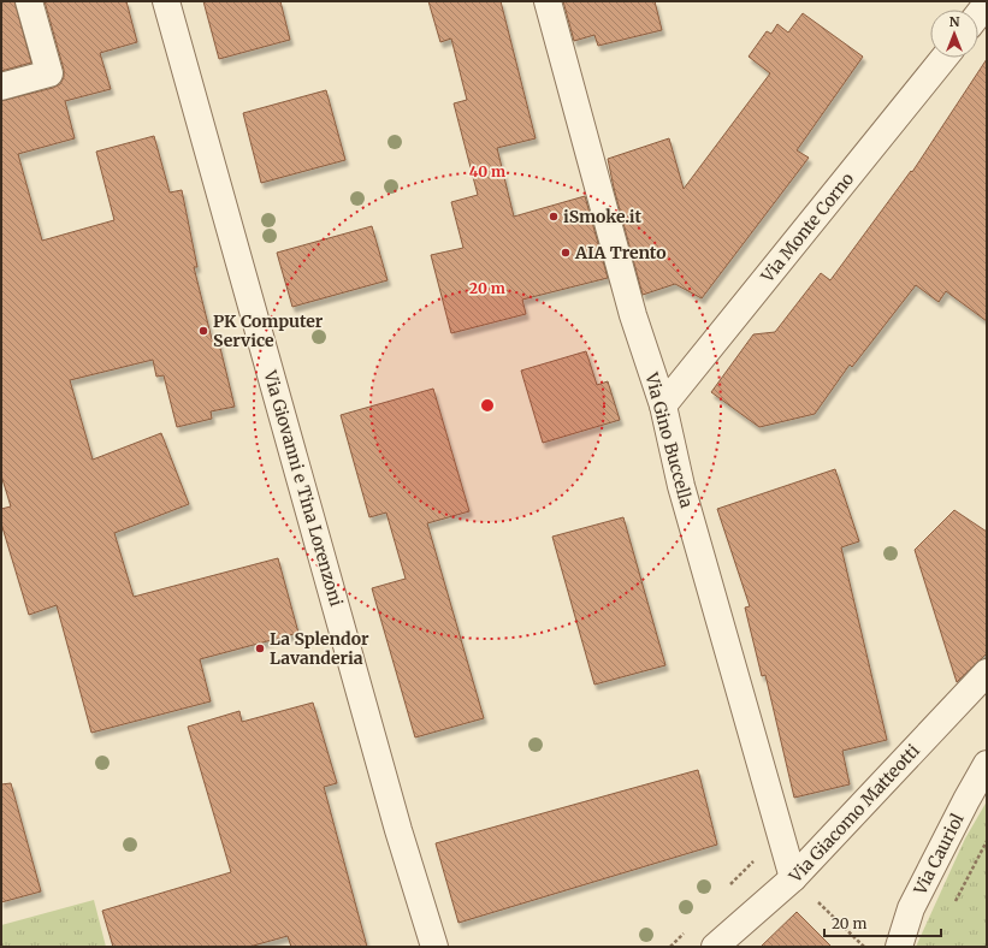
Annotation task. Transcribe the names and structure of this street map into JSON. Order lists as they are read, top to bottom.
{
  "streets": {
    "street": [
      "Via Monte Corno",
      "Via Gino Buccella",
      "Via Giovanni e Tina Lorenzoni",
      "Via Giacomo Matteotti",
      "Via Cauriol"
    ]
  },
  "crossings": [
    ["Via Monte Corno", "Via Gino Buccella"],
    ["Via Gino Buccella", "Via Giacomo Matteotti"]
  ],
  "places": [
    "iSmoke.it",
    "AIA Trento",
    "PK Computer Service",
    "La Splendor Lavanderia"
  ],
  "scale_bar": "20 m",
  "north": "top",
  "rings": ["40 m", "20 m"]
}
